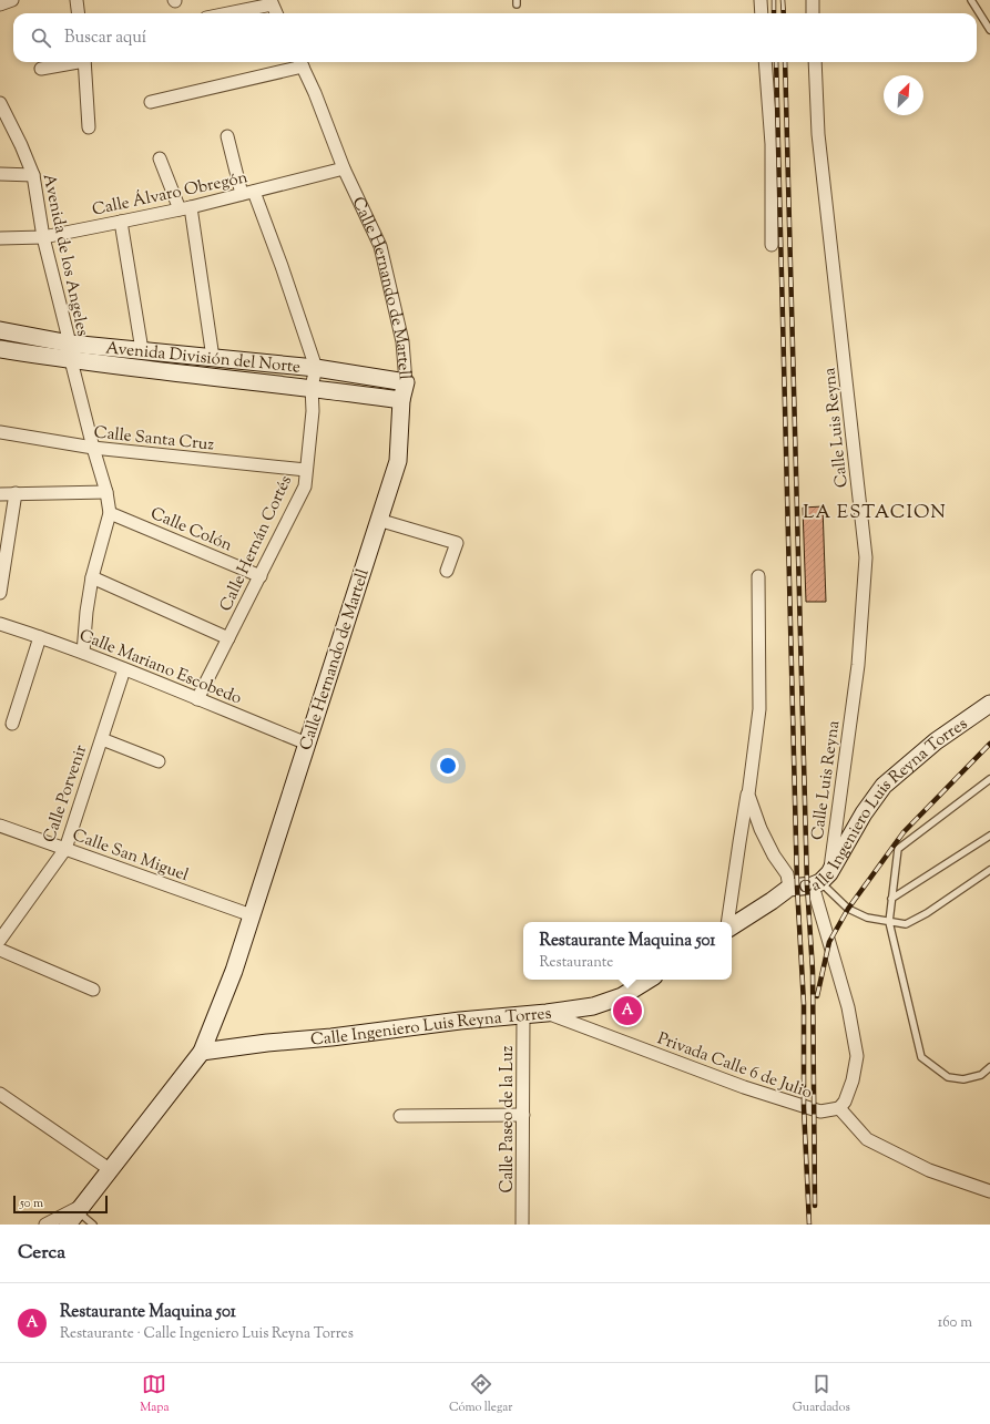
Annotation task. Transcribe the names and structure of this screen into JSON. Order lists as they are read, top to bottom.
{
  "streets": {
    "street": [
      "Calle Álvaro Obregón",
      "Avenida de los Angeles",
      "Calle Hernando de Martell",
      "Avenida División del Norte",
      "Calle Luis Reyna",
      "Calle Santa Cruz",
      "Calle Colón",
      "Calle Hernán Cortés",
      "Calle Mariano Escobedo",
      "Calle Porvenir",
      "Calle Ingeniero Luis Reyna Torres",
      "Calle San Miguel",
      "Privada Calle 6 de Julio",
      "Calle Paseo de la Luz"
    ]
  },
  "crossings": [
    ["Calle Álvaro Obregón", "Avenida de los Angeles"],
    ["Calle Álvaro Obregón", "Calle Hernando de Martell"],
    ["Avenida de los Angeles", "Avenida División del Norte"],
    ["Avenida de los Angeles", "Calle Santa Cruz"],
    ["Avenida de los Angeles", "Calle Colón"],
    ["Avenida de los Angeles", "Calle Mariano Escobedo"],
    ["Calle Hernando de Martell", "Avenida División del Norte"],
    ["Calle Hernando de Martell", "Calle Mariano Escobedo"],
    ["Calle Hernando de Martell", "Calle Ingeniero Luis Reyna Torres"],
    ["Calle Hernando de Martell", "Calle San Miguel"],
    ["Avenida División del Norte", "Calle Hernán Cortés"],
    ["Calle Luis Reyna", "Calle Ingeniero Luis Reyna Torres"],
    ["Calle Luis Reyna", "Privada Calle 6 de Julio"],
    ["Calle Santa Cruz", "Calle Hernán Cortés"],
    ["Calle Colón", "Calle Hernán Cortés"],
    ["Calle Hernán Cortés", "Calle Mariano Escobedo"],
    ["Calle Mariano Escobedo", "Calle Porvenir"],
    ["Calle Porvenir", "Calle San Miguel"],
    ["Calle Ingeniero Luis Reyna Torres", "Privada Calle 6 de Julio"],
    ["Calle Ingeniero Luis Reyna Torres", "Calle Paseo de la Luz"]
  ],
  "districts": ["LA ESTACION"],
  "scale_bar": "50 m",
  "north": "top right",
  "page": {
    "search": "Buscar aquí",
    "popup": ["Restaurante Maquina 501", "Restaurante"],
    "pins": "A",
    "scale": "50 m",
    "heading": "Cerca",
    "list": [
      {
        "mark": "A",
        "name": "Restaurante Maquina 501",
        "note": "Restaurante · Calle Ingeniero Luis Reyna Torres",
        "value": "160 m"
      }
    ],
    "nav": ["Mapa", "Cómo llegar", "Guardados"]
  }
}
